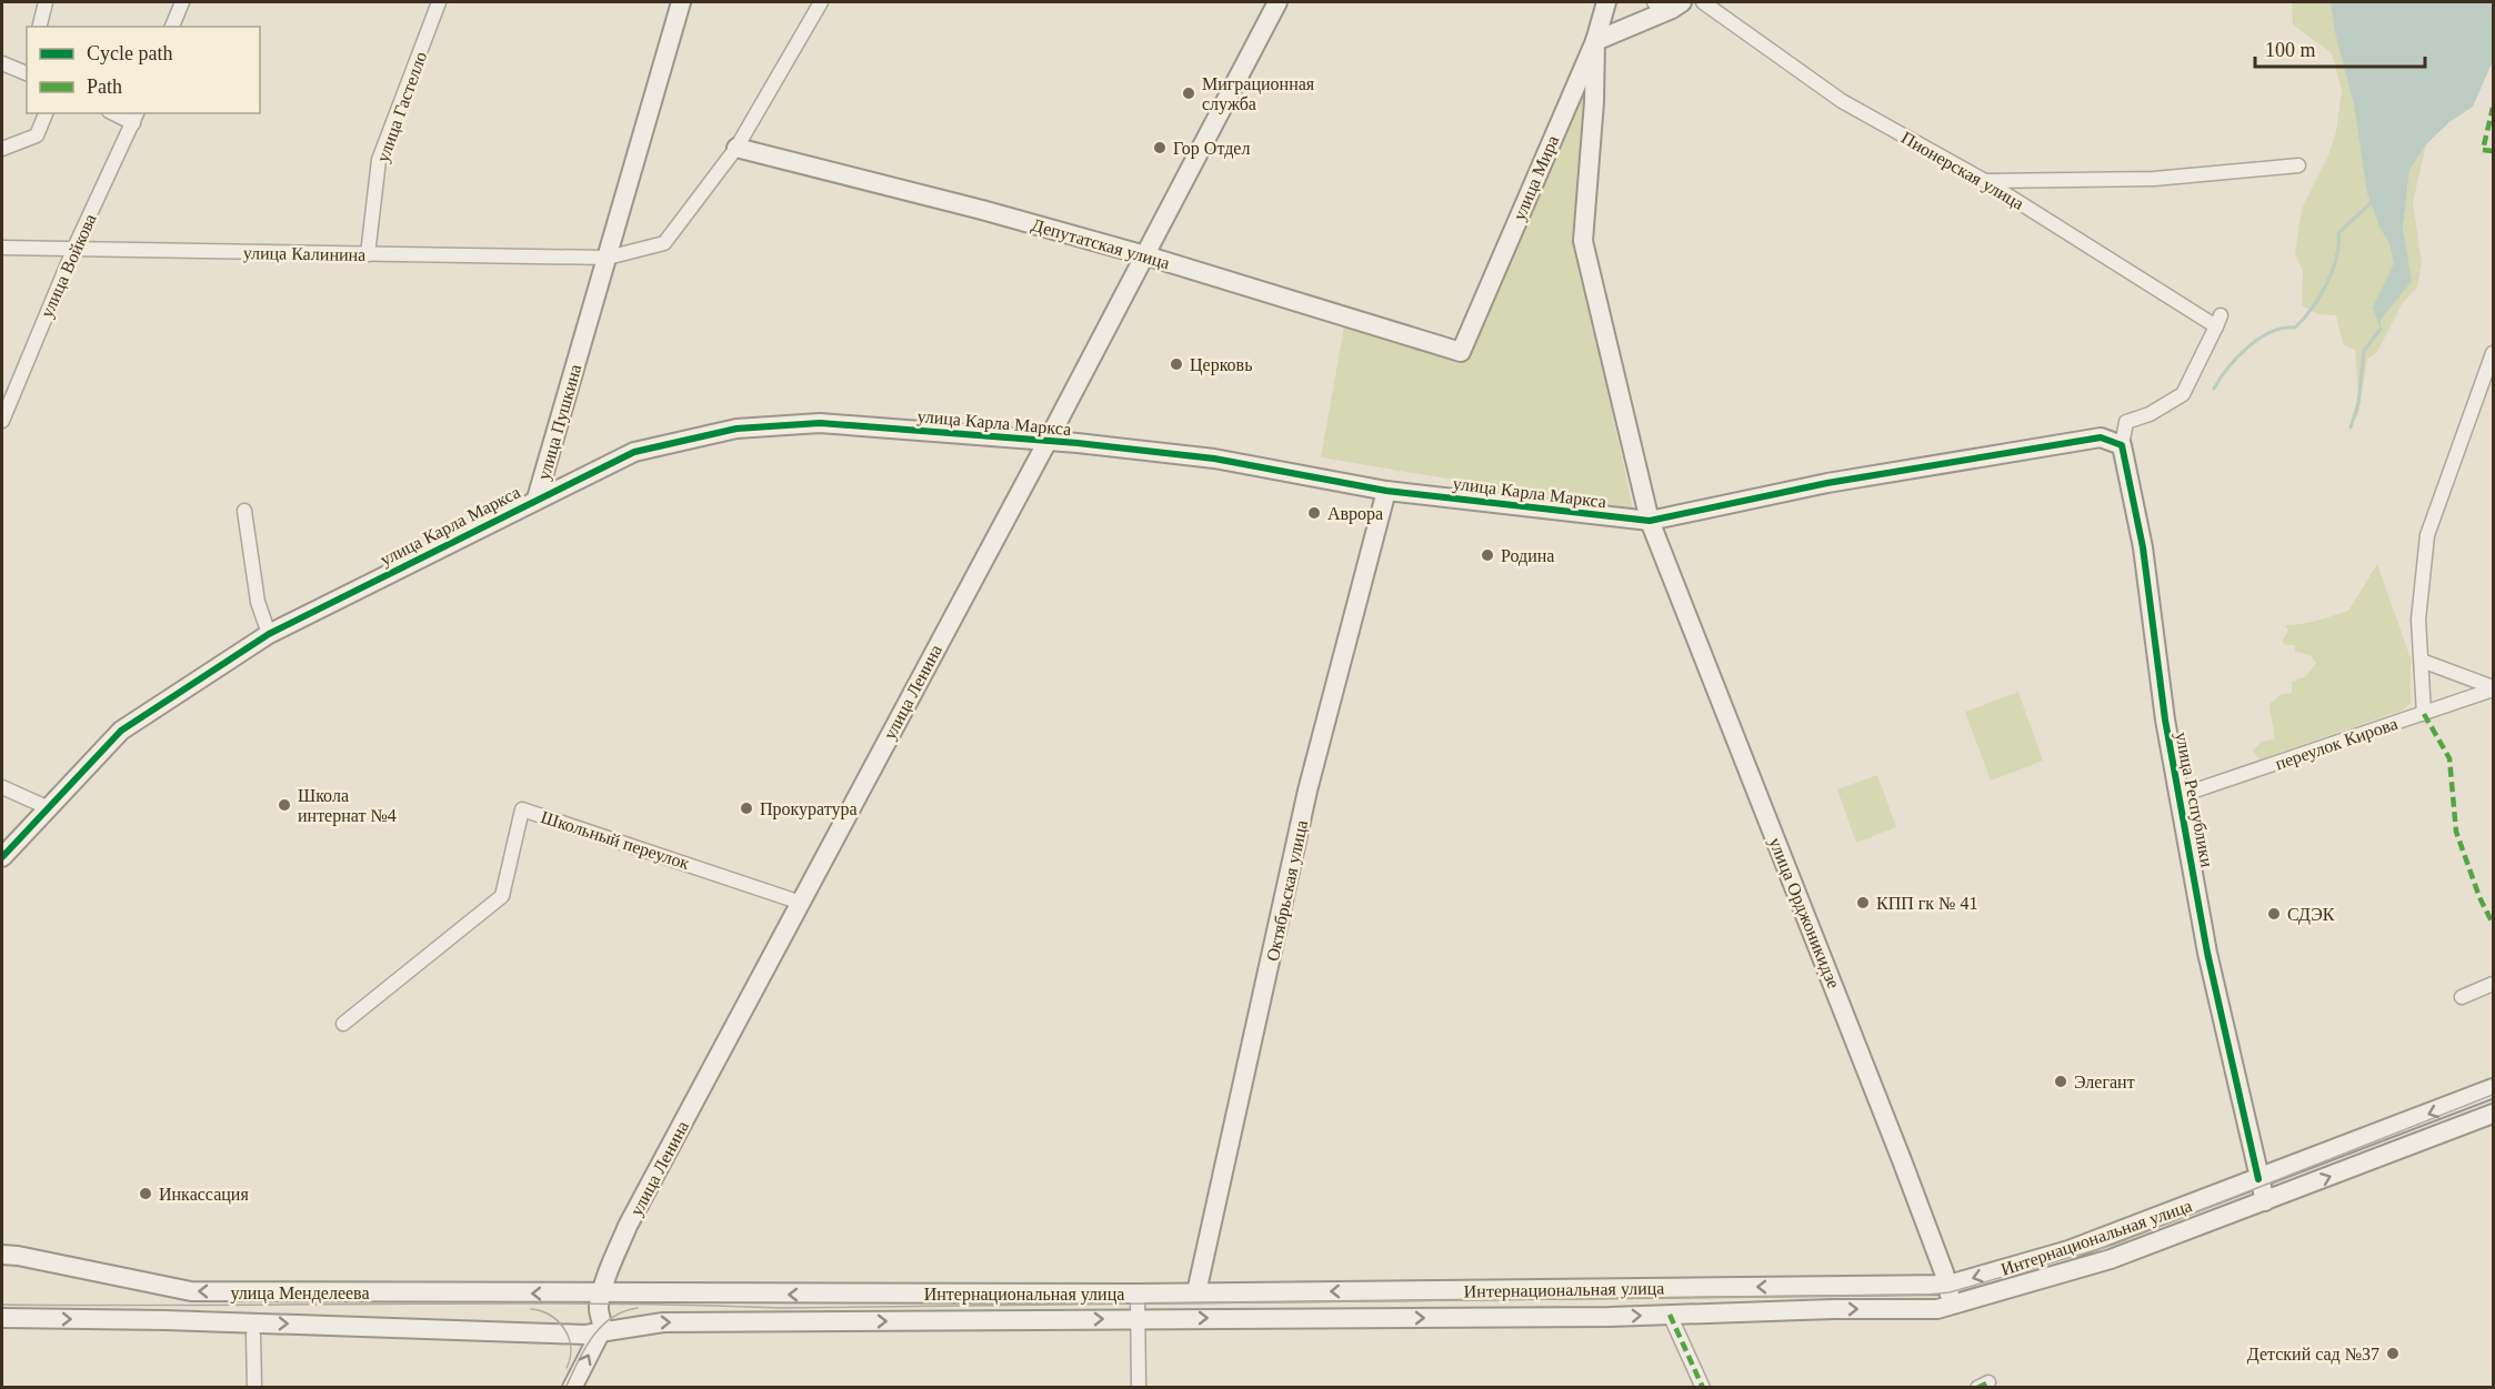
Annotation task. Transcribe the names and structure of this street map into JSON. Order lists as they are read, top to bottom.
{
  "streets": {
    "street": [
      "улица Гастелло",
      "Пионерская улица",
      "улица Мира",
      "Депутатская улица",
      "улица Калинина",
      "улица Войкова",
      "улица Пушкина",
      "улица Карла Маркса",
      "улица Ленина",
      "переулок Кирова",
      "улица Республики",
      "Школьный переулок",
      "Октябрьская улица",
      "улица Орджоникидзе",
      "Интернациональная улица",
      "улица Менделеева"
    ]
  },
  "crossings": [
    ["улица Гастелло", "улица Калинина"],
    ["Пионерская улица", "улица Карла Маркса"],
    ["Пионерская улица", "улица Республики"],
    ["улица Мира", "Депутатская улица"],
    ["улица Мира", "улица Орджоникидзе"],
    ["Депутатская улица", "улица Калинина"],
    ["Депутатская улица", "улица Ленина"],
    ["улица Калинина", "улица Войкова"],
    ["улица Калинина", "улица Пушкина"],
    ["улица Пушкина", "улица Карла Маркса"],
    ["улица Карла Маркса", "улица Ленина"],
    ["улица Карла Маркса", "улица Республики"],
    ["улица Карла Маркса", "Октябрьская улица"],
    ["улица Карла Маркса", "улица Орджоникидзе"],
    ["улица Ленина", "Школьный переулок"],
    ["улица Ленина", "Интернациональная улица"],
    ["улица Ленина", "улица Менделеева"],
    ["переулок Кирова", "улица Республики"],
    ["улица Республики", "Интернациональная улица"],
    ["Октябрьская улица", "Интернациональная улица"],
    ["улица Орджоникидзе", "Интернациональная улица"],
    ["Интернациональная улица", "улица Менделеева"]
  ],
  "places": [
    "Миграционная служба",
    "Гор Отдел",
    "Церковь",
    "Аврора",
    "Родина",
    "Школа интернат №4",
    "Прокуратура",
    "КПП гк № 41",
    "СДЭК",
    "Элегант",
    "Инкассация",
    "Детский сад №37"
  ],
  "legend": ["Cycle path", "Path"],
  "scale_bar": "100 m"
}
